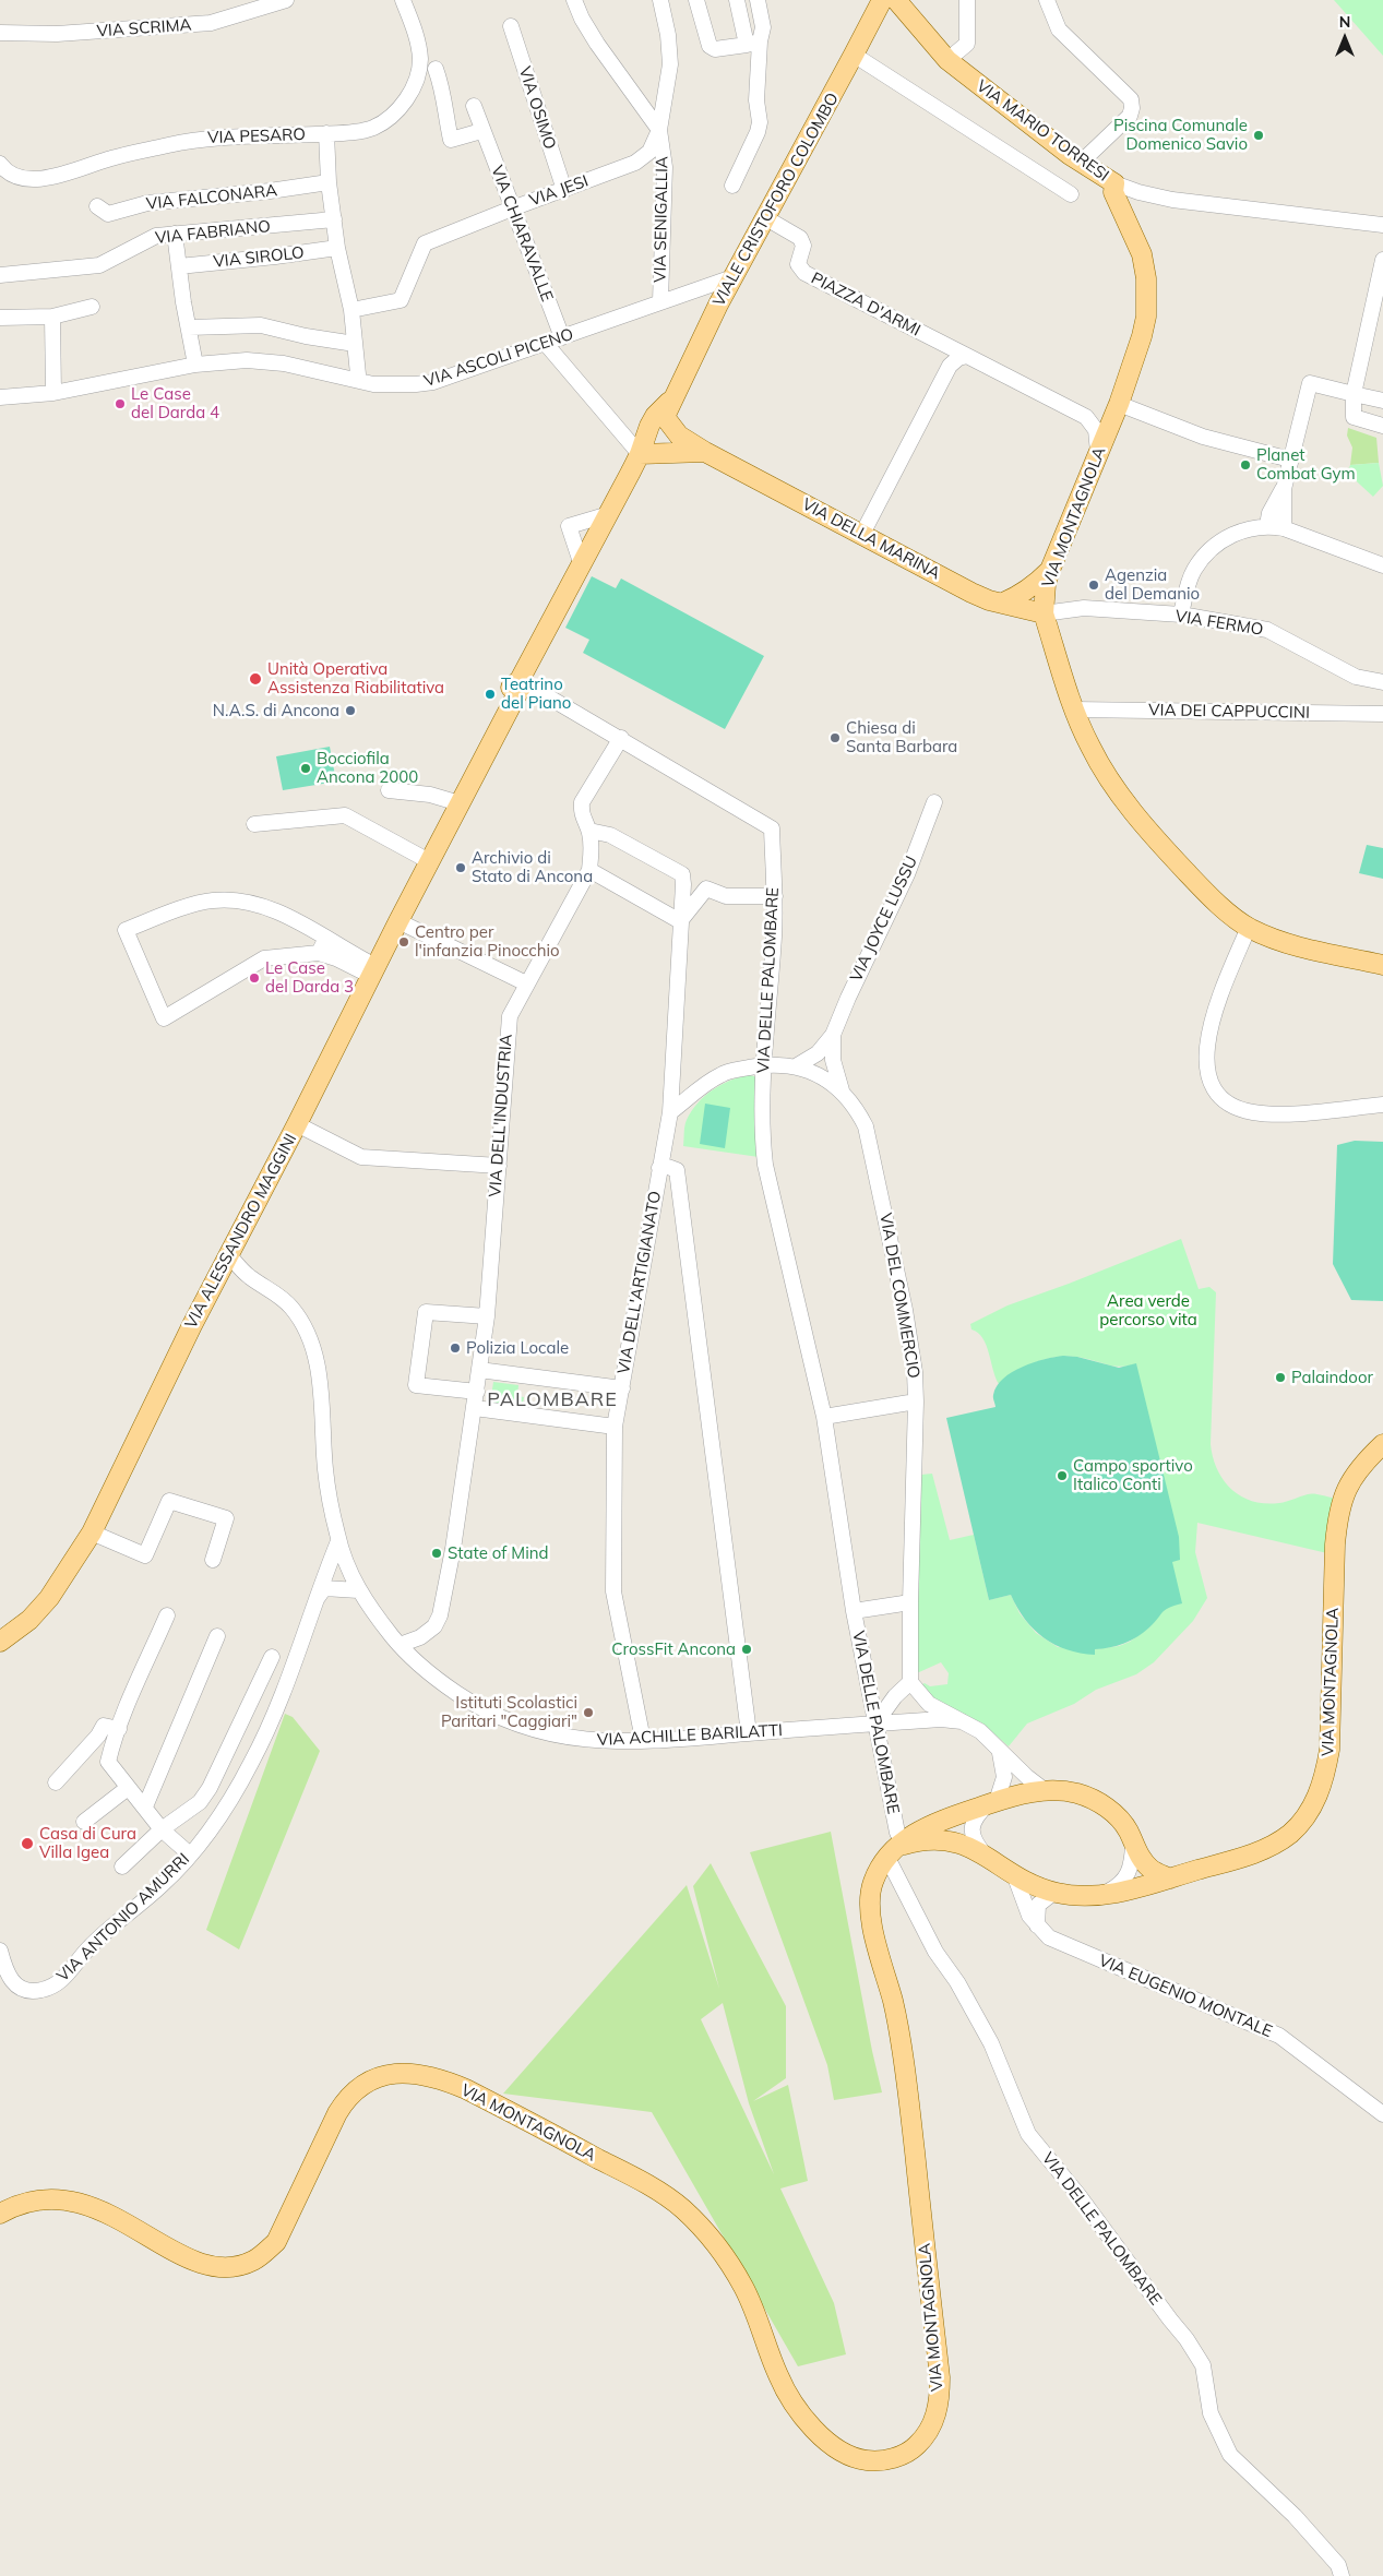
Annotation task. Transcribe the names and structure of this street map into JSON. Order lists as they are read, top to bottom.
{
  "streets": {
    "main road": [
      "VIA MARIO TORRESI",
      "VIALE CRISTOFORO COLOMBO",
      "VIA MONTAGNOLA",
      "VIA DELLA MARINA",
      "VIA ALESSANDRO MAGGINI"
    ],
    "street": [
      "VIA SCRIMA",
      "VIA OSIMO",
      "VIA PESARO",
      "VIA JESI",
      "VIA FALCONARA",
      "VIA SENIGALLIA",
      "VIA FABRIANO",
      "VIA CHIARAVALLE",
      "VIA SIROLO",
      "PIAZZA D'ARMI",
      "VIA ASCOLI PICENO",
      "VIA FERMO",
      "VIA DEI CAPPUCCINI",
      "VIA JOYCE LUSSU",
      "VIA DELLE PALOMBARE",
      "VIA DELL'INDUSTRIA",
      "VIA DELL'ARTIGIANATO",
      "VIA DEL COMMERCIO",
      "VIA ACHILLE BARILATTI",
      "VIA ANTONIO AMURRI",
      "VIA EUGENIO MONTALE"
    ]
  },
  "crossings": [
    ["VIA OSIMO", "VIA JESI"],
    ["VIA MARIO TORRESI", "VIA MONTAGNOLA"],
    ["VIA JESI", "VIA SENIGALLIA"],
    ["VIA JESI", "VIA CHIARAVALLE"],
    ["VIALE CRISTOFORO COLOMBO", "PIAZZA D'ARMI"],
    ["VIALE CRISTOFORO COLOMBO", "VIA ASCOLI PICENO"],
    ["VIALE CRISTOFORO COLOMBO", "VIA DELLA MARINA"],
    ["VIALE CRISTOFORO COLOMBO", "VIA DELLE PALOMBARE"],
    ["VIALE CRISTOFORO COLOMBO", "VIA ALESSANDRO MAGGINI"],
    ["VIA SENIGALLIA", "VIA ASCOLI PICENO"],
    ["VIA CHIARAVALLE", "VIA ASCOLI PICENO"],
    ["PIAZZA D'ARMI", "VIA MONTAGNOLA"],
    ["VIA MONTAGNOLA", "VIA DELLA MARINA"],
    ["VIA MONTAGNOLA", "VIA FERMO"],
    ["VIA MONTAGNOLA", "VIA DEI CAPPUCCINI"],
    ["VIA MONTAGNOLA", "VIA DELLE PALOMBARE"],
    ["VIA MONTAGNOLA", "VIA ACHILLE BARILATTI"],
    ["VIA MONTAGNOLA", "VIA EUGENIO MONTALE"],
    ["VIA DELLA MARINA", "VIA FERMO"],
    ["VIA JOYCE LUSSU", "VIA DEL COMMERCIO"],
    ["VIA DELLE PALOMBARE", "VIA ALESSANDRO MAGGINI"],
    ["VIA DELLE PALOMBARE", "VIA DEL COMMERCIO"],
    ["VIA DELLE PALOMBARE", "VIA ACHILLE BARILATTI"],
    ["VIA DELL'INDUSTRIA", "VIA ACHILLE BARILATTI"],
    ["VIA ALESSANDRO MAGGINI", "VIA ACHILLE BARILATTI"],
    ["VIA DELL'ARTIGIANATO", "VIA DEL COMMERCIO"],
    ["VIA DELL'ARTIGIANATO", "VIA ACHILLE BARILATTI"],
    ["VIA DEL COMMERCIO", "VIA ACHILLE BARILATTI"],
    ["VIA ACHILLE BARILATTI", "VIA ANTONIO AMURRI"],
    ["VIA ACHILLE BARILATTI", "VIA EUGENIO MONTALE"]
  ],
  "districts": ["PALOMBARE"],
  "parks": ["Area verde percorso vita"],
  "places": [
    "Piscina Comunale Domenico Savio",
    "Le Case del Darda 4",
    "Planet Combat Gym",
    "Agenzia del Demanio",
    "Unità Operativa Assistenza Riabilitativa",
    "Teatrino del Piano",
    "N.A.S. di Ancona",
    "Chiesa di Santa Barbara",
    "Bocciofila Ancona 2000",
    "Archivio di Stato di Ancona",
    "Centro per l'infanzia Pinocchio",
    "Le Case del Darda 3",
    "Polizia Locale",
    "Palaindoor",
    "Campo sportivo Italico Conti",
    "State of Mind",
    "CrossFit Ancona",
    "Istituti Scolastici Paritari \"Caggiari\"",
    "Casa di Cura Villa Igea"
  ],
  "north": "top"
}
